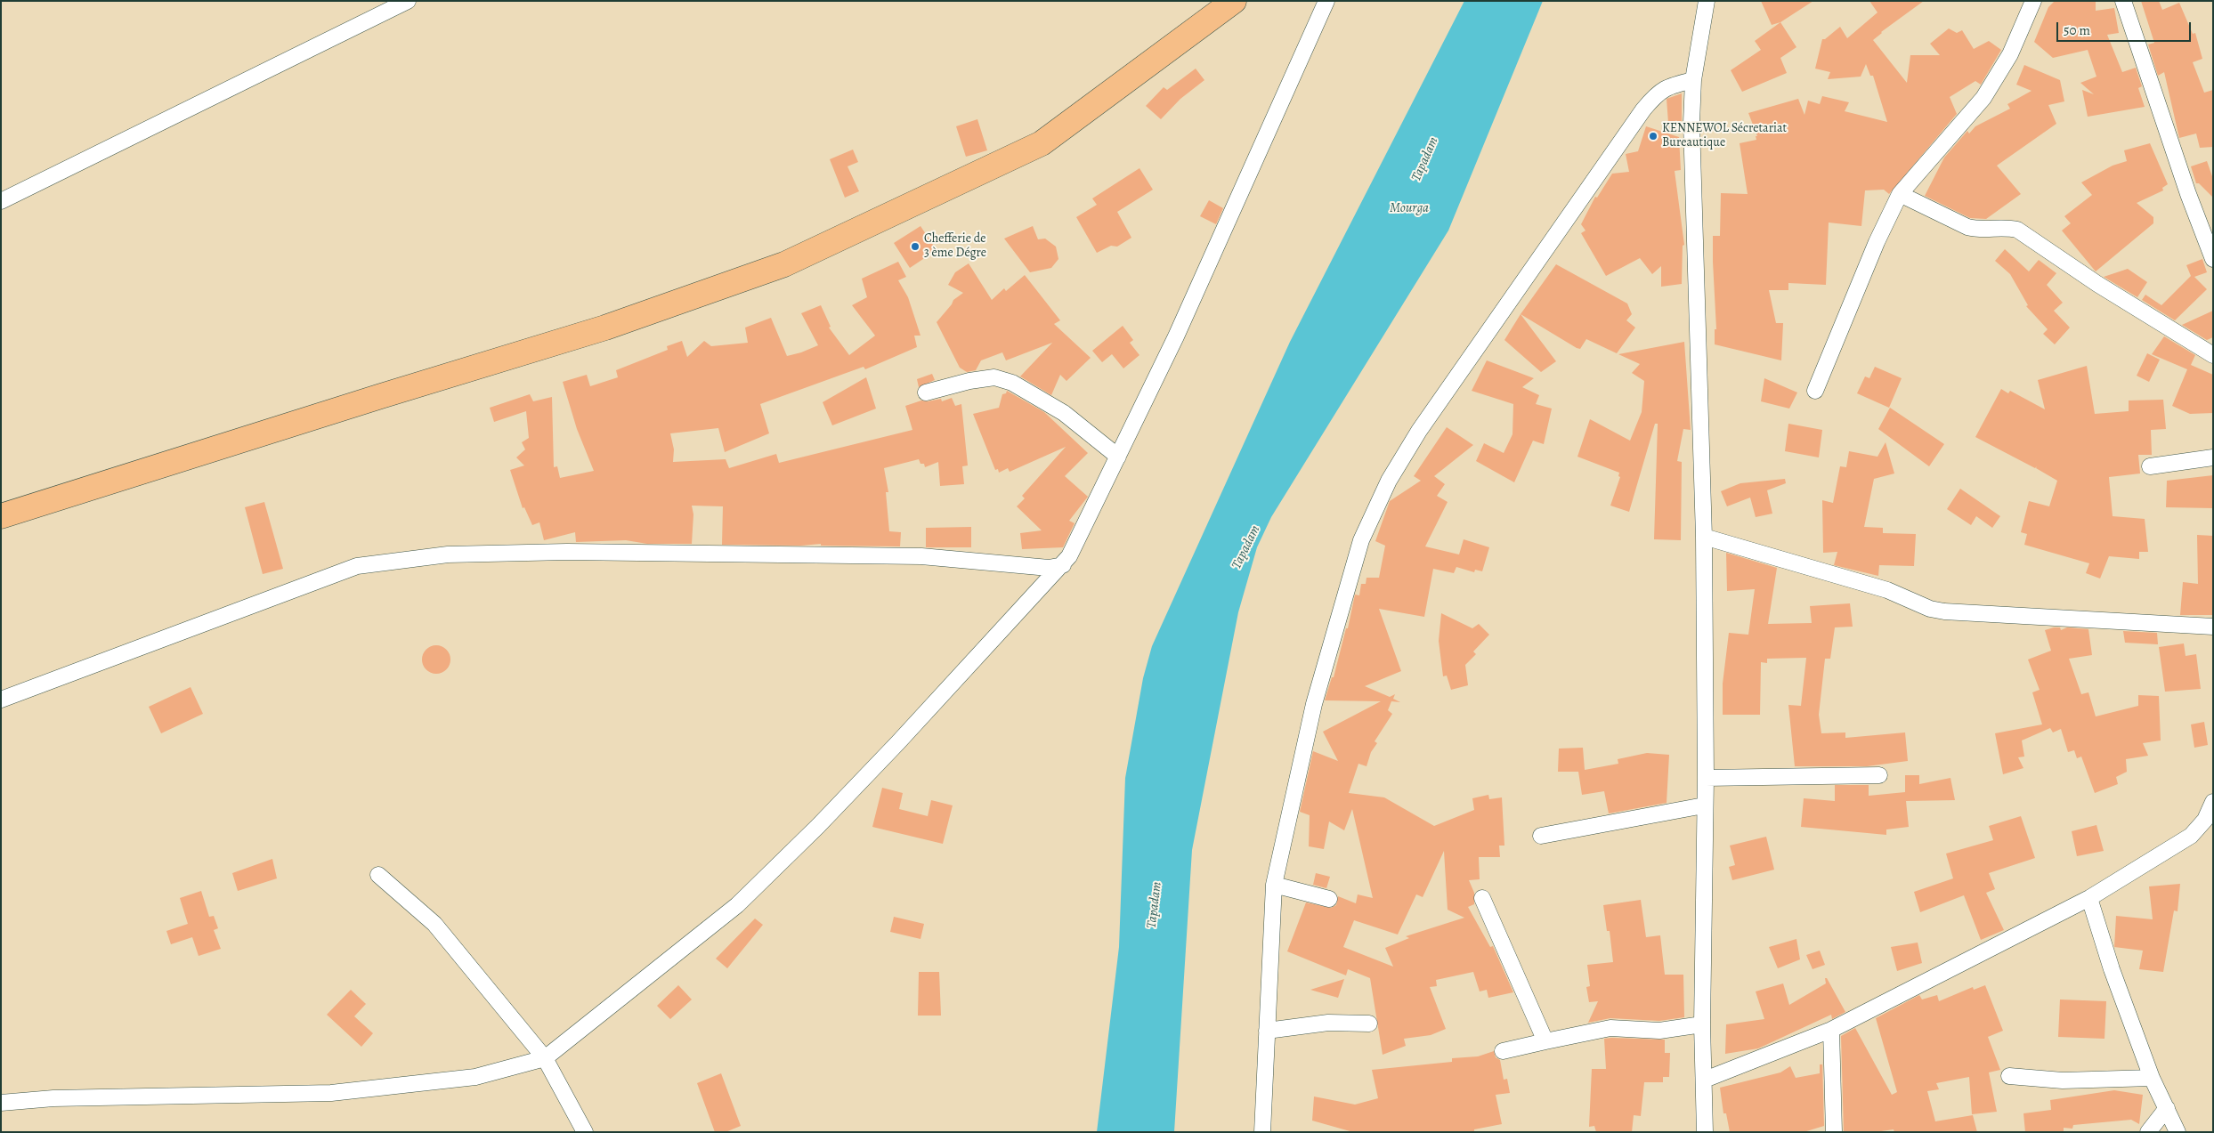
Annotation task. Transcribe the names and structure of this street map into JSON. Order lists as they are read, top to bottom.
{
  "water": ["Tapadam", "Mourga"],
  "places": ["KENNEWOL Sécretariat Bureautique", "Chefferie de 3 ème Dégre"],
  "scale_bar": "50 m"
}
